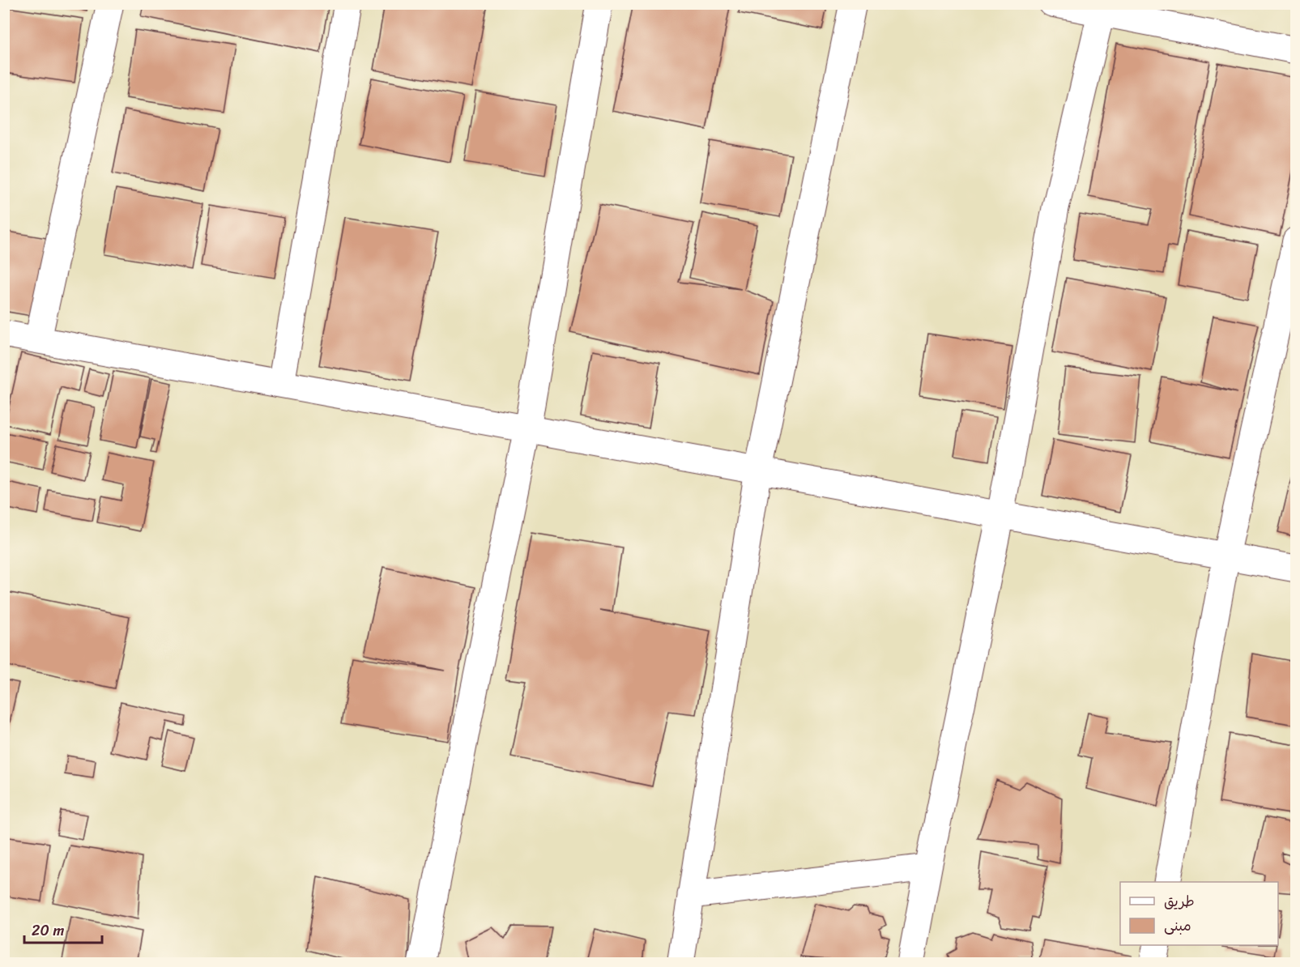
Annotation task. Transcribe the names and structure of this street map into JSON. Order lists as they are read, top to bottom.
{
  "legend": ["طريق", "مبنى"],
  "scale_bar": "20 m"
}
